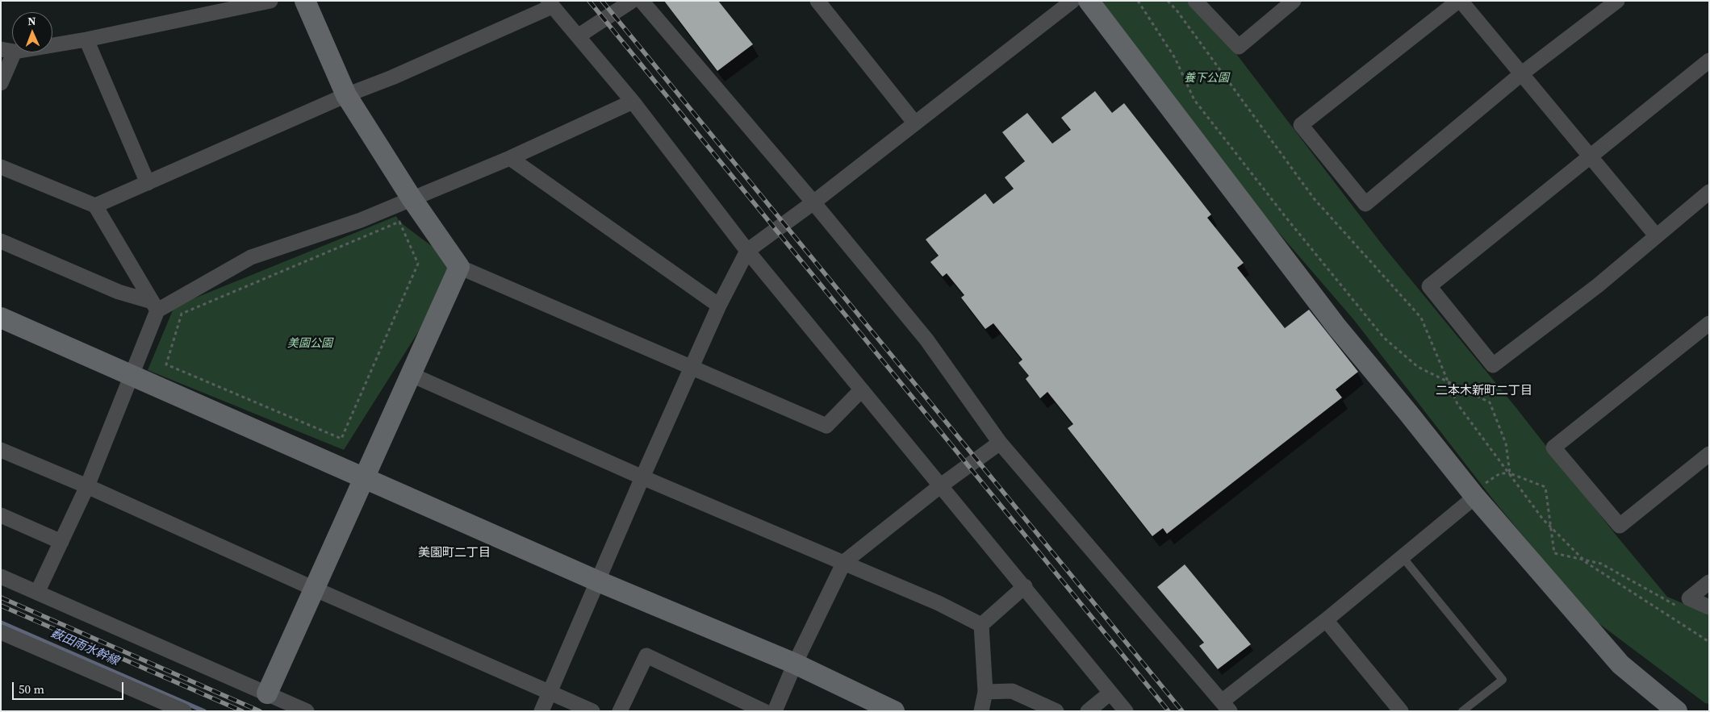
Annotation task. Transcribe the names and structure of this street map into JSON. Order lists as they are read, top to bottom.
{
  "districts": ["二本木新町二丁目", "美園町二丁目"],
  "water": ["薮田雨水幹線"],
  "parks": ["養下公園", "美園公園"],
  "scale_bar": "50 m",
  "north": "top"
}
